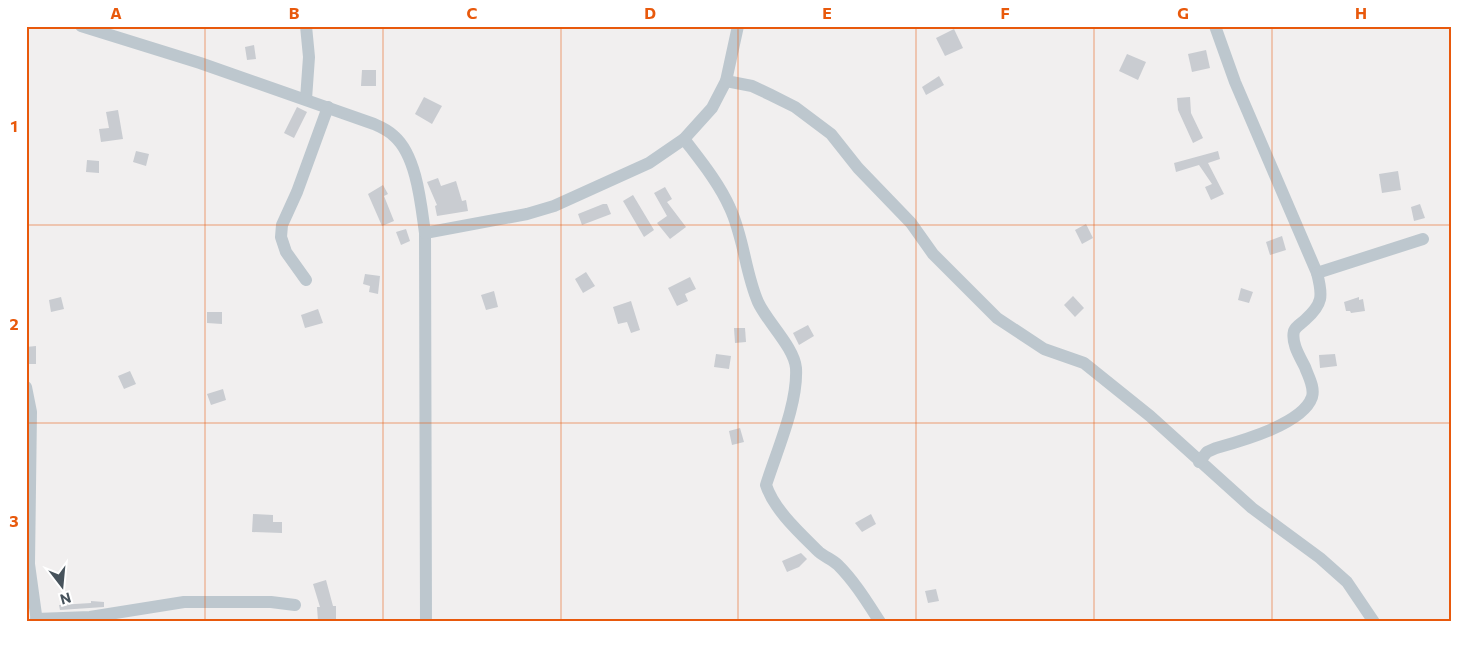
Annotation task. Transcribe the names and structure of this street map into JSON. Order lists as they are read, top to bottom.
{
  "north": "bottom",
  "grid": {
    "columns": [
      "A",
      "B",
      "C",
      "D",
      "E",
      "F",
      "G",
      "H"
    ],
    "rows": ["1", "2", "3"]
  }
}
